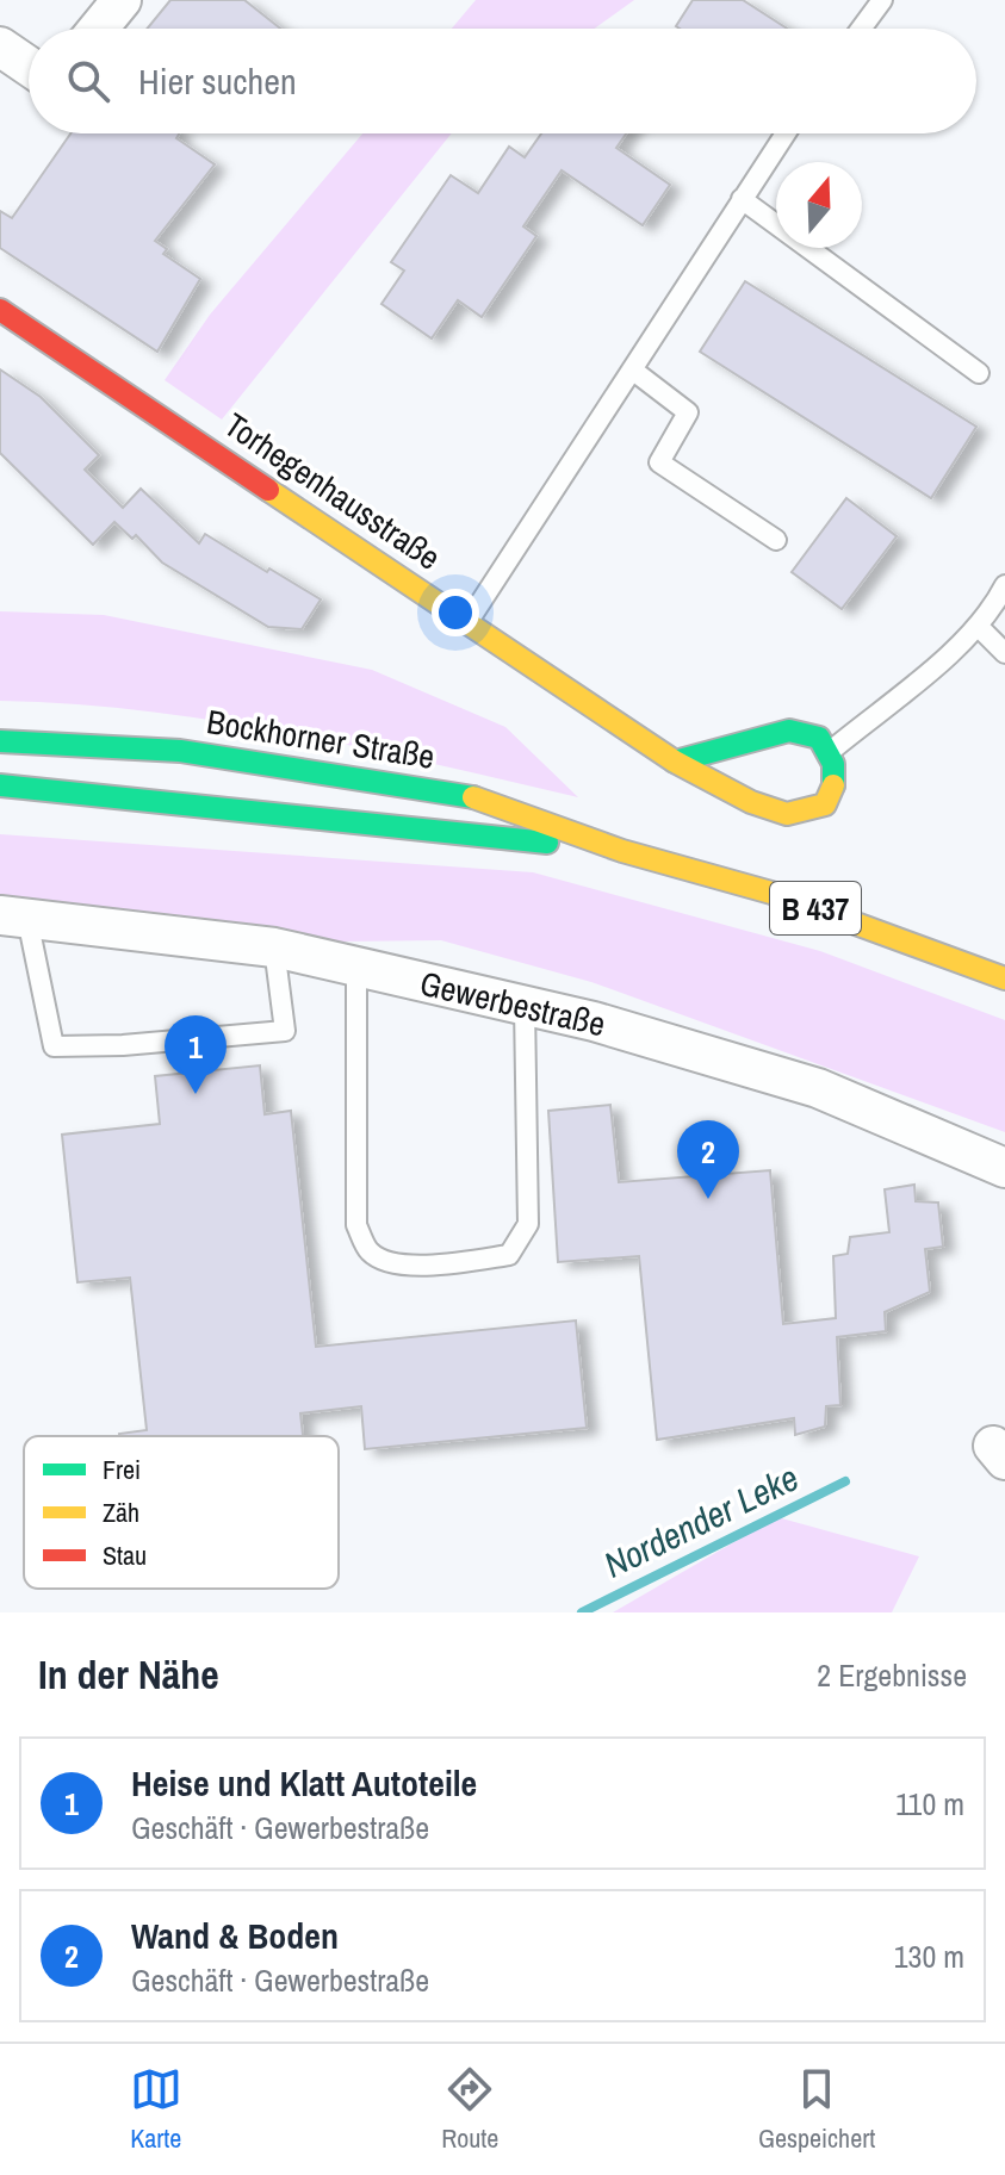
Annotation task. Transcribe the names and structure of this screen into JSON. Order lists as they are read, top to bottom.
{
  "streets": {
    "main road": ["Torhegenhausstraße", "Bockhorner Straße", "B 437"],
    "street": ["Gewerbestraße"]
  },
  "water": ["Nordender Leke"],
  "legend": ["Frei", "Zäh", "Stau"],
  "north": "top",
  "page": {
    "search": "Hier suchen",
    "pins": ["1", "2"],
    "heading": ["In der Nähe", "2 Ergebnisse"],
    "list": [
      {
        "mark": "1",
        "name": "Heise und Klatt Autoteile",
        "note": "Geschäft · Gewerbestraße",
        "value": "110 m"
      },
      {
        "mark": "2",
        "name": "Wand & Boden",
        "note": "Geschäft · Gewerbestraße",
        "value": "130 m"
      }
    ],
    "nav": ["Karte", "Route", "Gespeichert"]
  }
}
